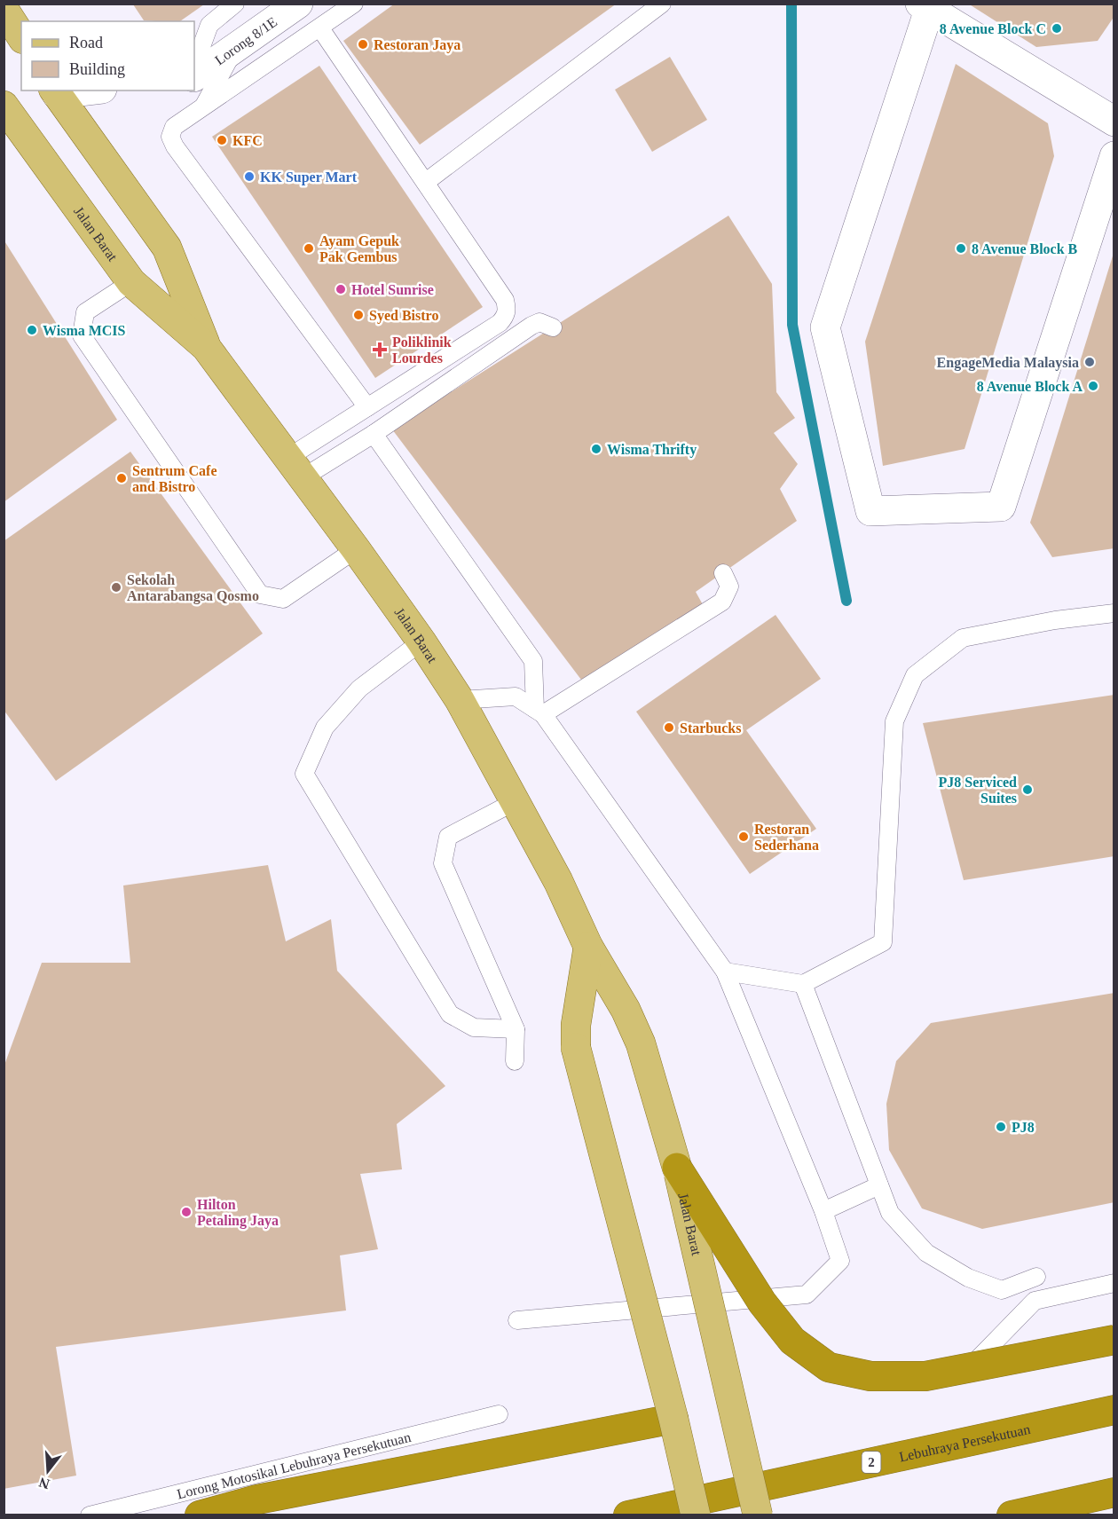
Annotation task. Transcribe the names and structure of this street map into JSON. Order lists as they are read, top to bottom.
{
  "streets": {
    "highway": ["Lebuhraya Persekutuan", "2"],
    "main road": ["Jalan Barat"],
    "street": ["Lorong 8/1E"],
    "lane": ["Lorong Motosikal Lebuhraya Persekutuan"]
  },
  "places": {
    "other": [
      "8 Avenue Block C",
      "Restoran Jaya",
      "KFC",
      "KK Super Mart",
      "Ayam Gepuk Pak Gembus",
      "8 Avenue Block B",
      "Hotel Sunrise",
      "Syed Bistro",
      "Wisma MCIS",
      "EngageMedia Malaysia",
      "8 Avenue Block A",
      "Wisma Thrifty",
      "Sentrum Cafe and Bistro",
      "Sekolah Antarabangsa Qosmo",
      "Starbucks",
      "PJ8 Serviced Suites",
      "Restoran Sederhana",
      "PJ8",
      "Hilton Petaling Jaya"
    ],
    "health": ["Poliklinik Lourdes"]
  },
  "legend": ["Road", "Building"],
  "north": "bottom"
}
